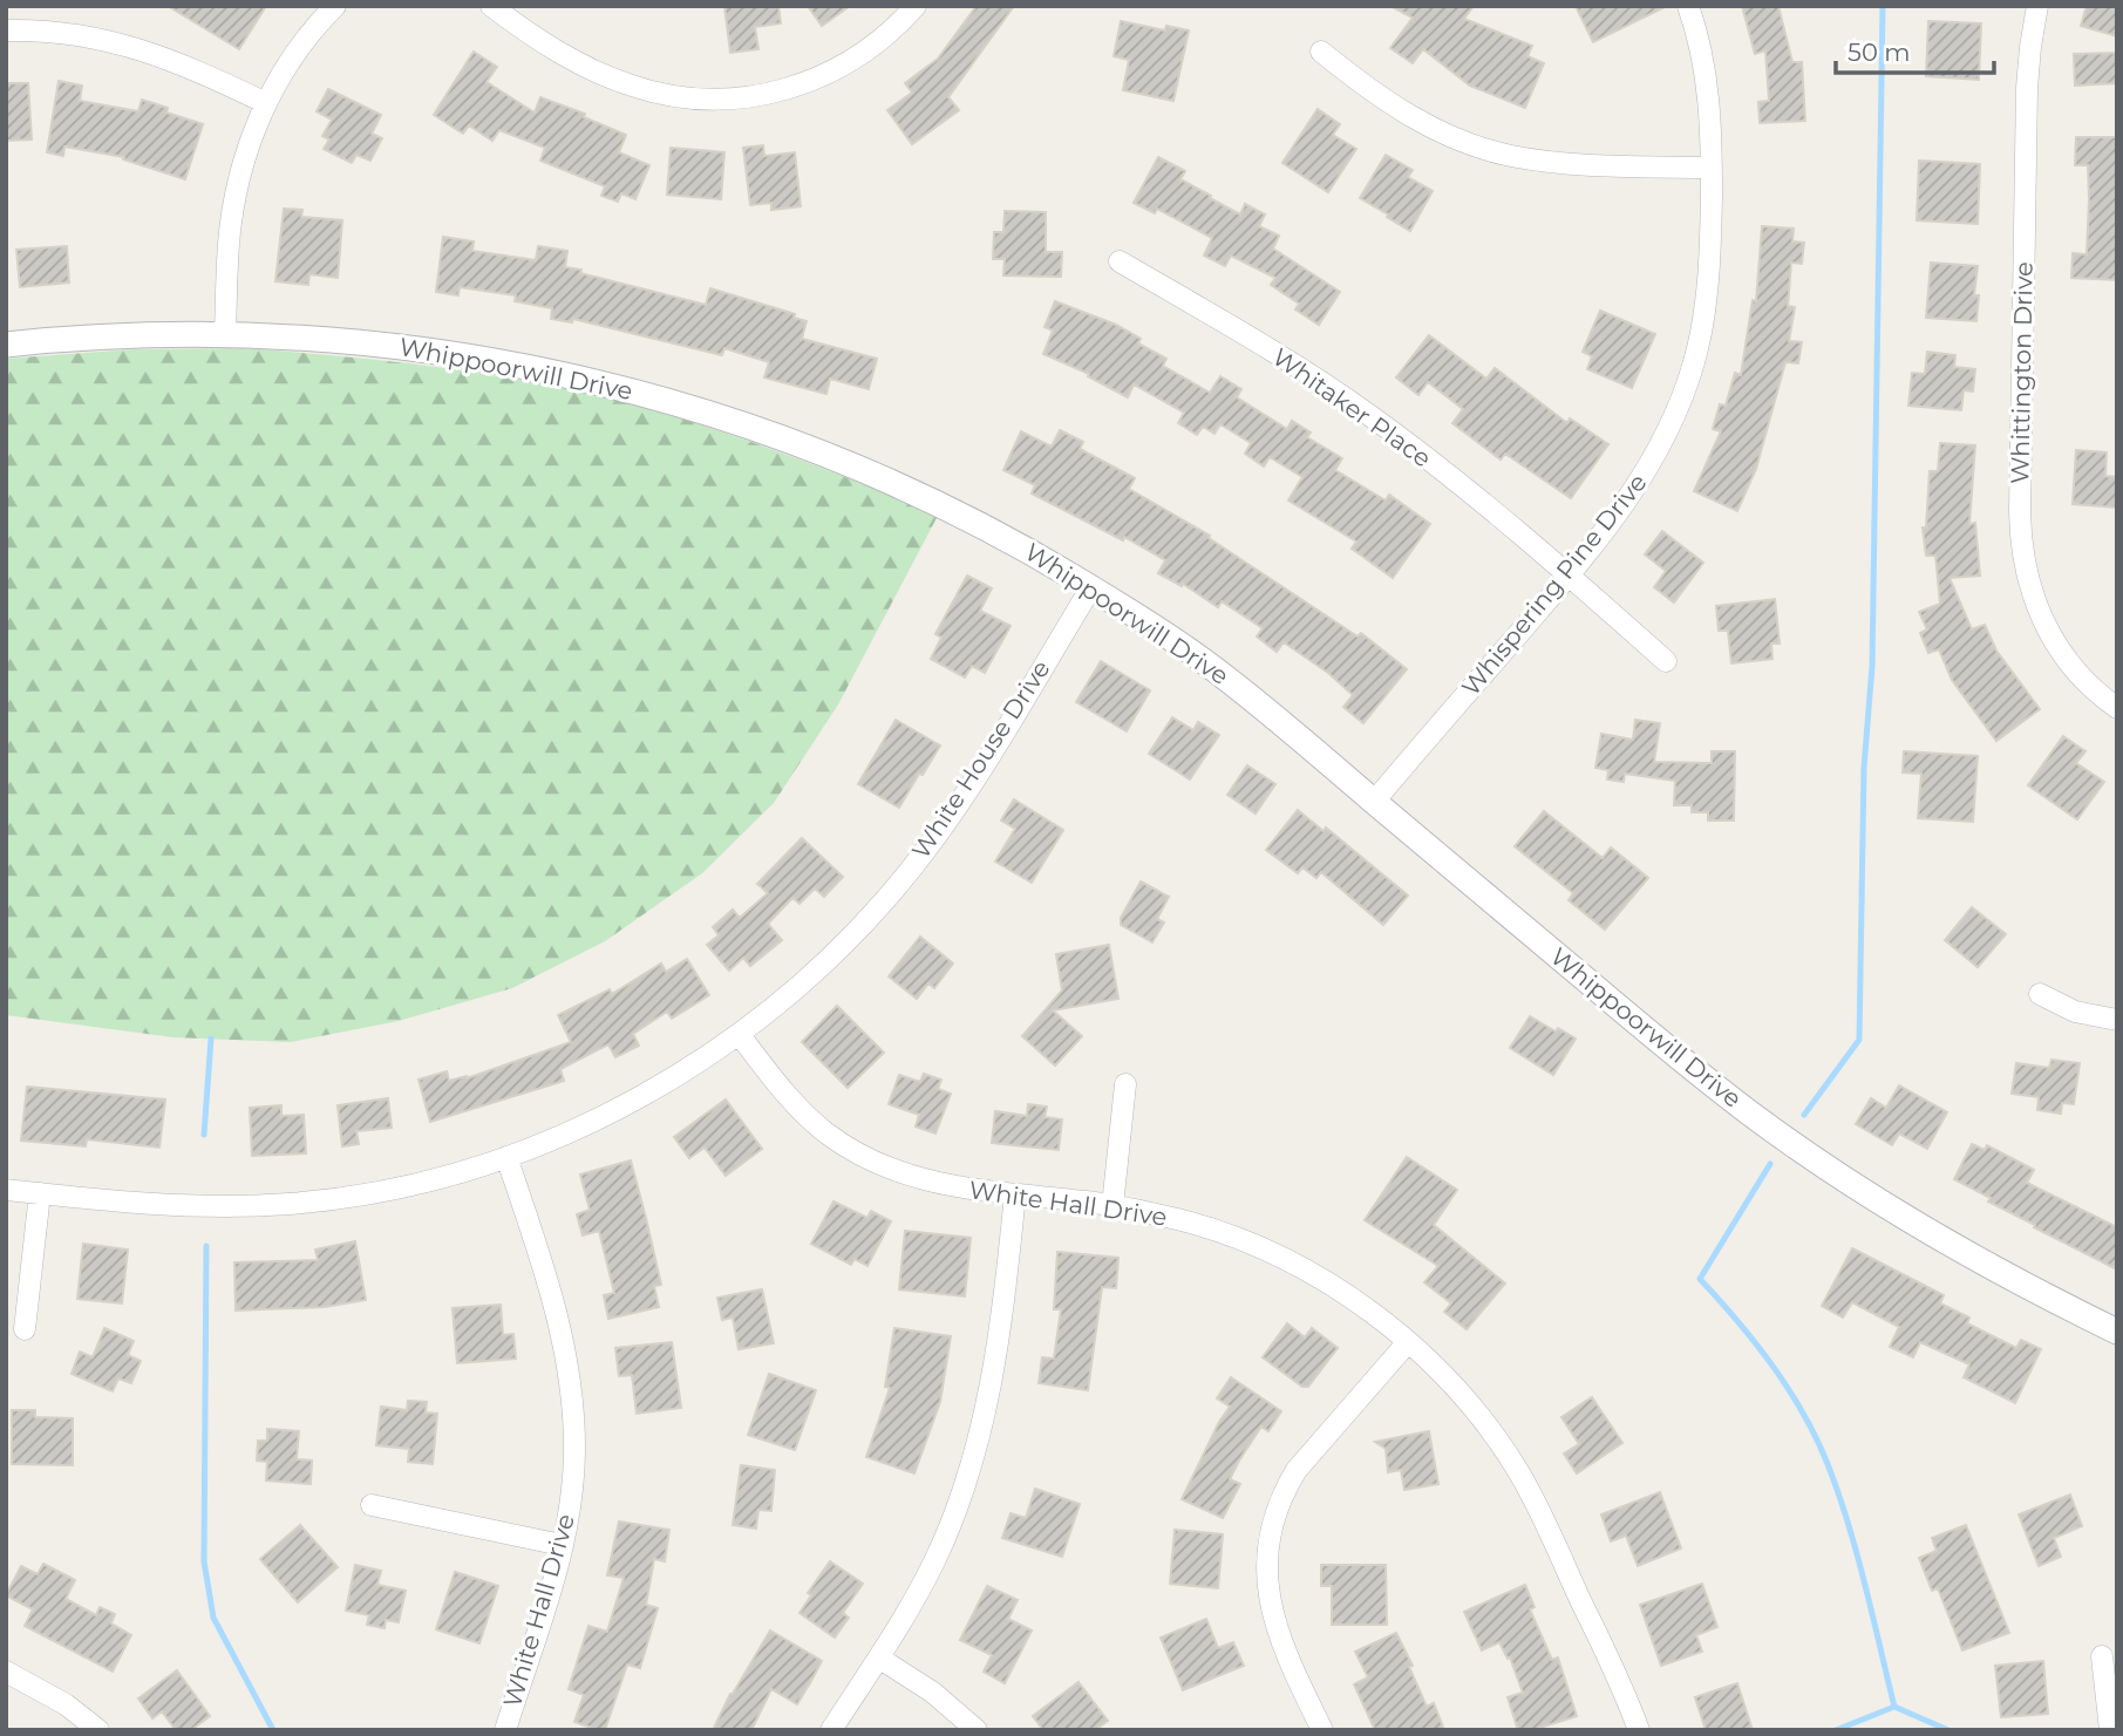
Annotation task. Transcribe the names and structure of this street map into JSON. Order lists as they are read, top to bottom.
{
  "streets": {
    "street": [
      "Whippoorwill Drive",
      "Whittington Drive",
      "Whitaker Place",
      "Whispering Pine Drive",
      "White House Drive",
      "White Hall Drive"
    ]
  },
  "crossings": [
    ["Whippoorwill Drive", "Whispering Pine Drive"],
    ["Whippoorwill Drive", "White House Drive"],
    ["Whitaker Place", "Whispering Pine Drive"],
    ["White House Drive", "White Hall Drive"]
  ],
  "scale_bar": "50 m"
}
